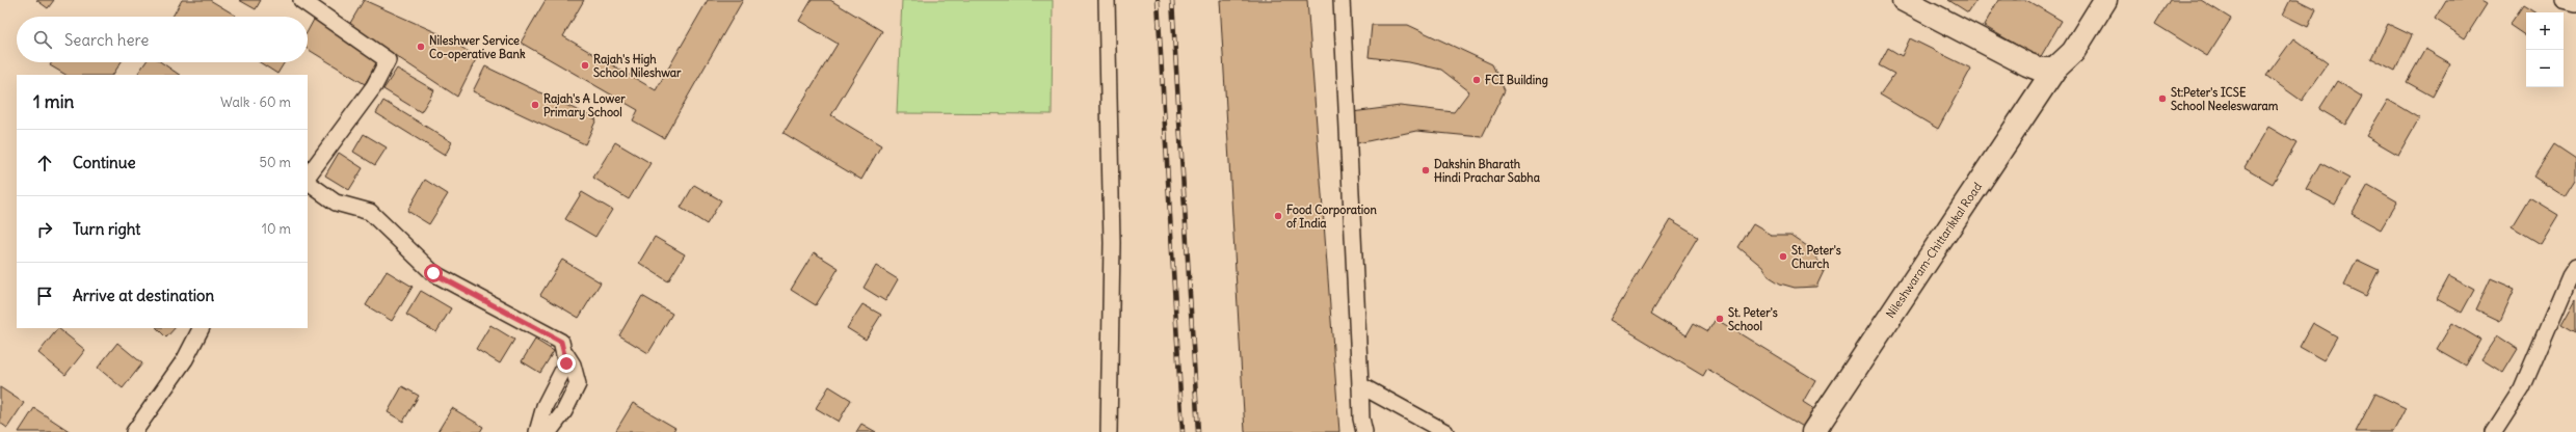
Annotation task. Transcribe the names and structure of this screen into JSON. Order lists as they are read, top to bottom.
{
  "streets": {
    "main road": ["Nileshwaram-Chittarikkal Road"]
  },
  "places": [
    "Nileshwer Service Co-operative Bank",
    "Rajah's High School Nileshwar",
    "FCI Building",
    "St:Peter's ICSE School Neeleswaram",
    "Rajah's A Lower Primary School",
    "Dakshin Bharath Hindi Prachar Sabha",
    "Food Corporation of India",
    "St. Peter's Church",
    "St. Peter's School"
  ],
  "page": {
    "map_buttons": ["+", "−"],
    "search": "Search here",
    "heading": ["1 min", "Walk · 60 m"],
    "list": [
      ["Continue", "50 m"],
      ["Turn right", "10 m"],
      "Arrive at destination"
    ]
  }
}
